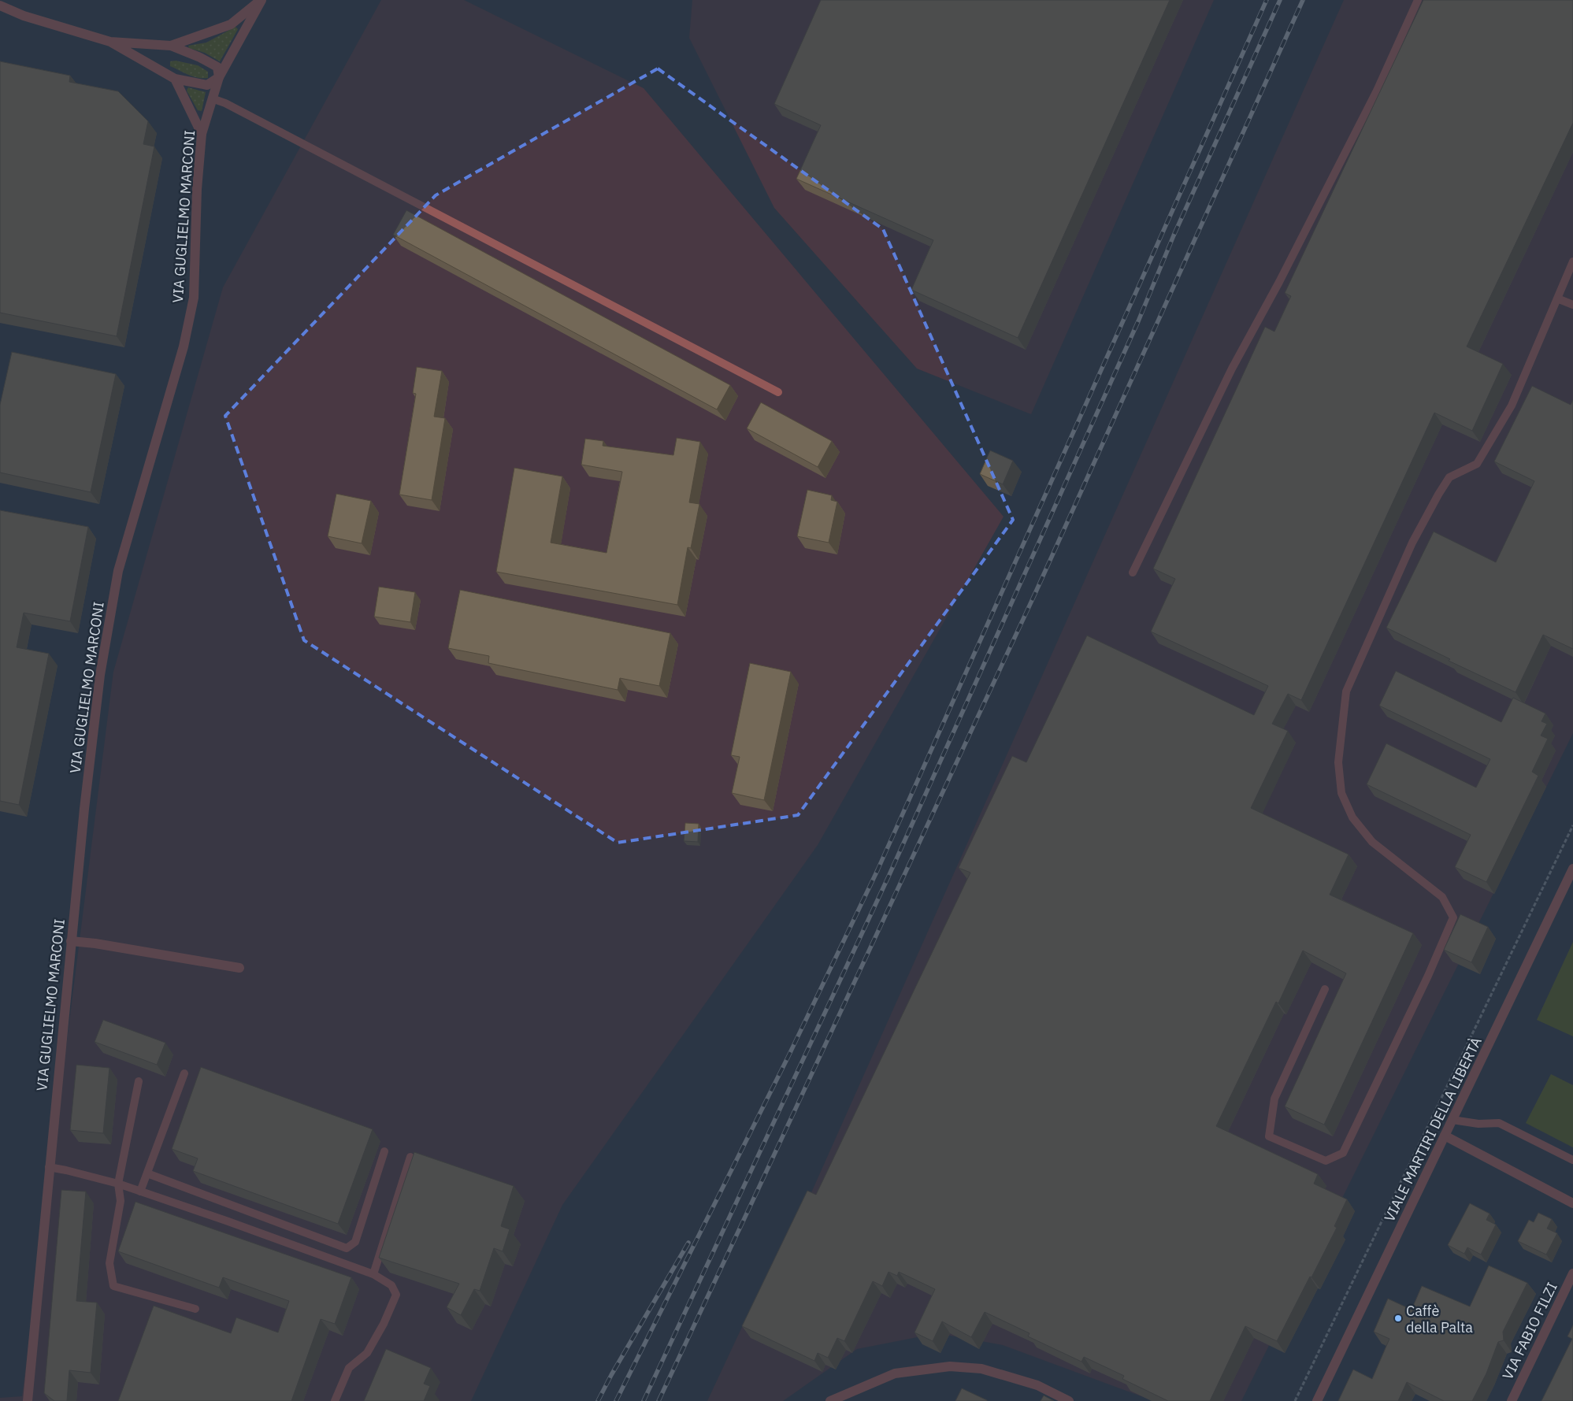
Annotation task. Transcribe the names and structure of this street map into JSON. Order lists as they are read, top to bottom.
{
  "streets": {
    "street": ["VIA GUGLIELMO MARCONI", "VIALE MARTIRI DELLA LIBERTÀ", "VIA FABIO FILZI"]
  },
  "places": ["Caffè della Palta"]
}
